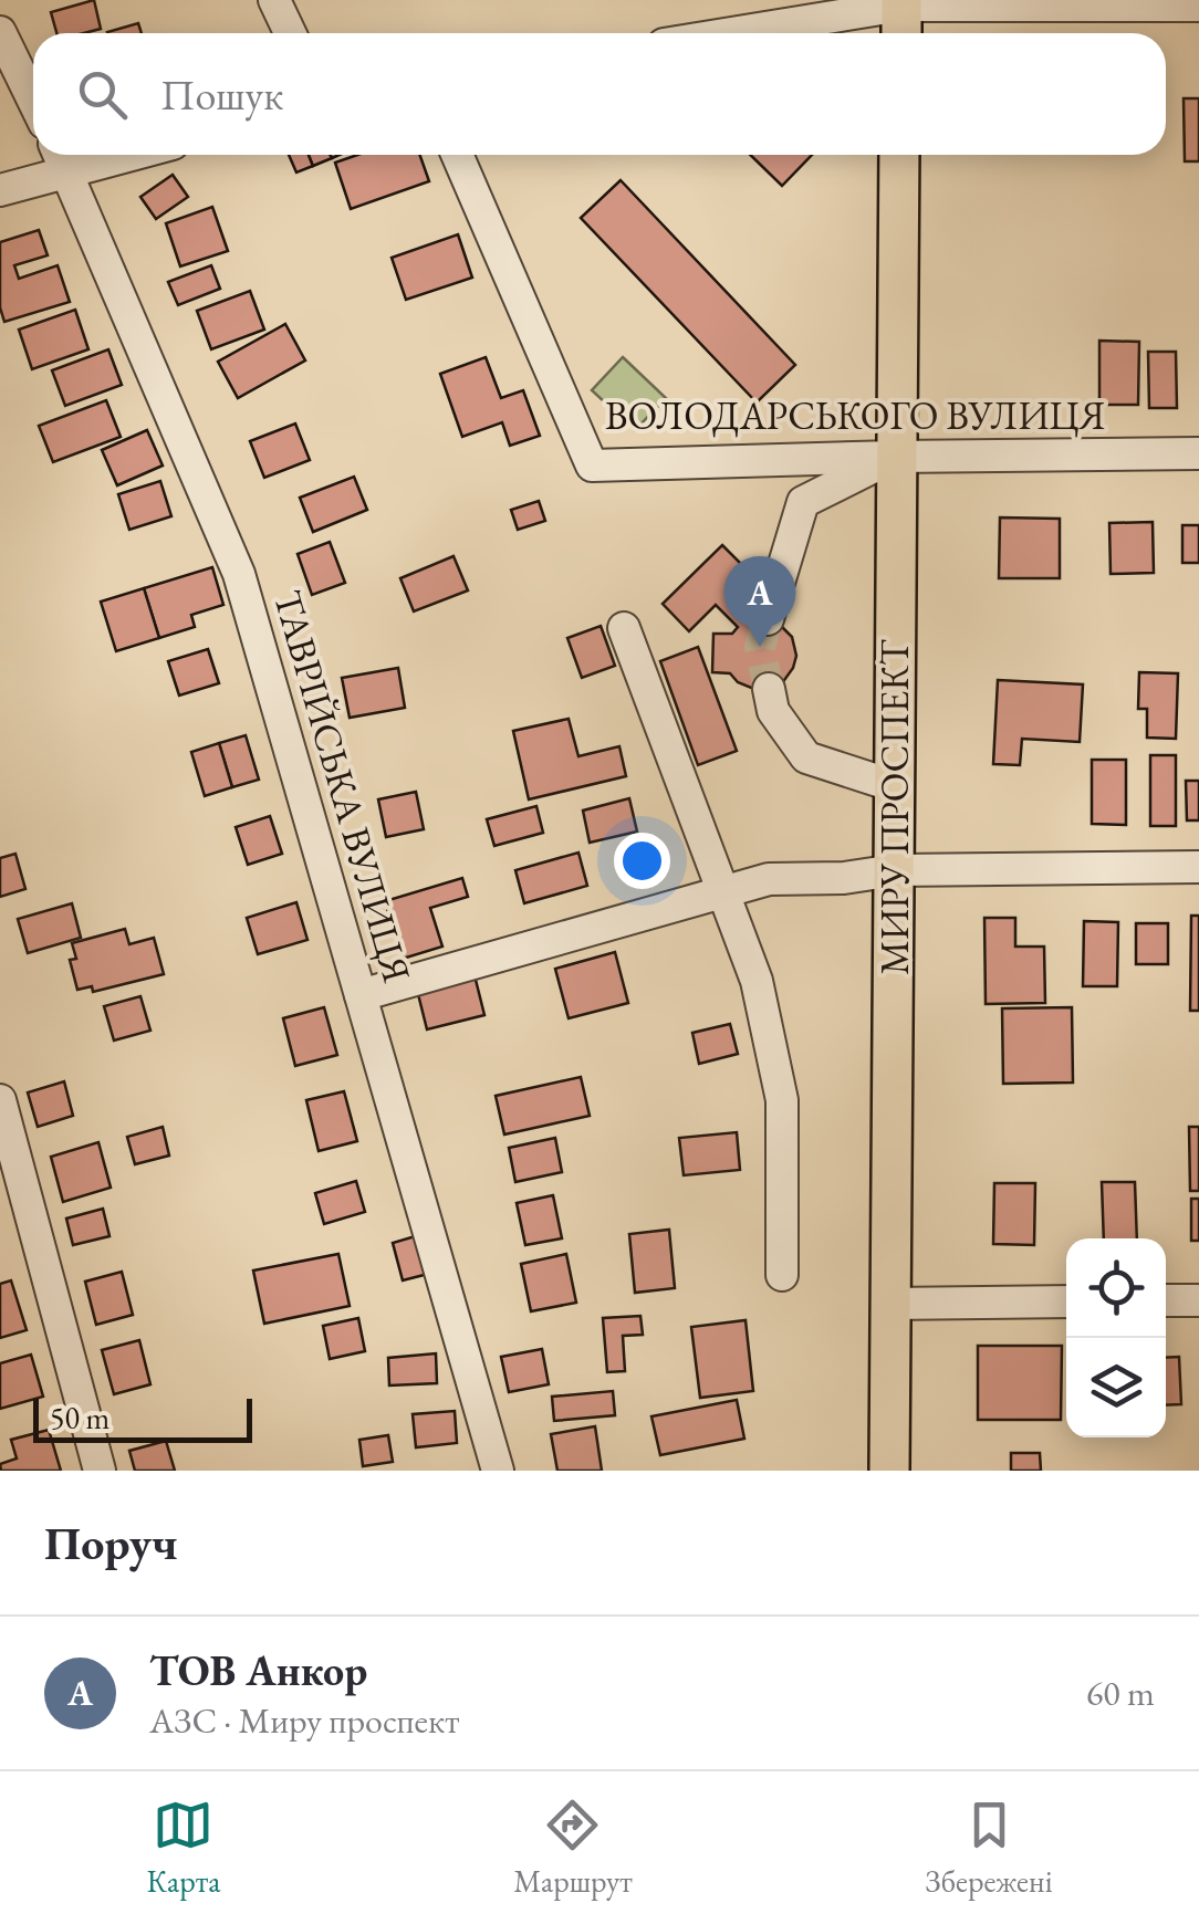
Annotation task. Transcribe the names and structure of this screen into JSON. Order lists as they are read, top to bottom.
{
  "streets": {
    "main road": ["МИРУ ПРОСПЕКТ"],
    "street": ["ВОЛОДАРСЬКОГО ВУЛИЦЯ", "ТАВРІЙСЬКА ВУЛИЦЯ"]
  },
  "crossings": [
    ["ВОЛОДАРСЬКОГО ВУЛИЦЯ", "МИРУ ПРОСПЕКТ"]
  ],
  "scale_bar": "50 m",
  "page": {
    "search": "Пошук",
    "pins": "A",
    "scale": "50 m",
    "heading": "Поруч",
    "list": [
      {
        "mark": "A",
        "name": "ТОВ Анкор",
        "note": "АЗС · Миру проспект",
        "value": "60 m"
      }
    ],
    "nav": ["Карта", "Маршрут", "Збережені"]
  }
}
